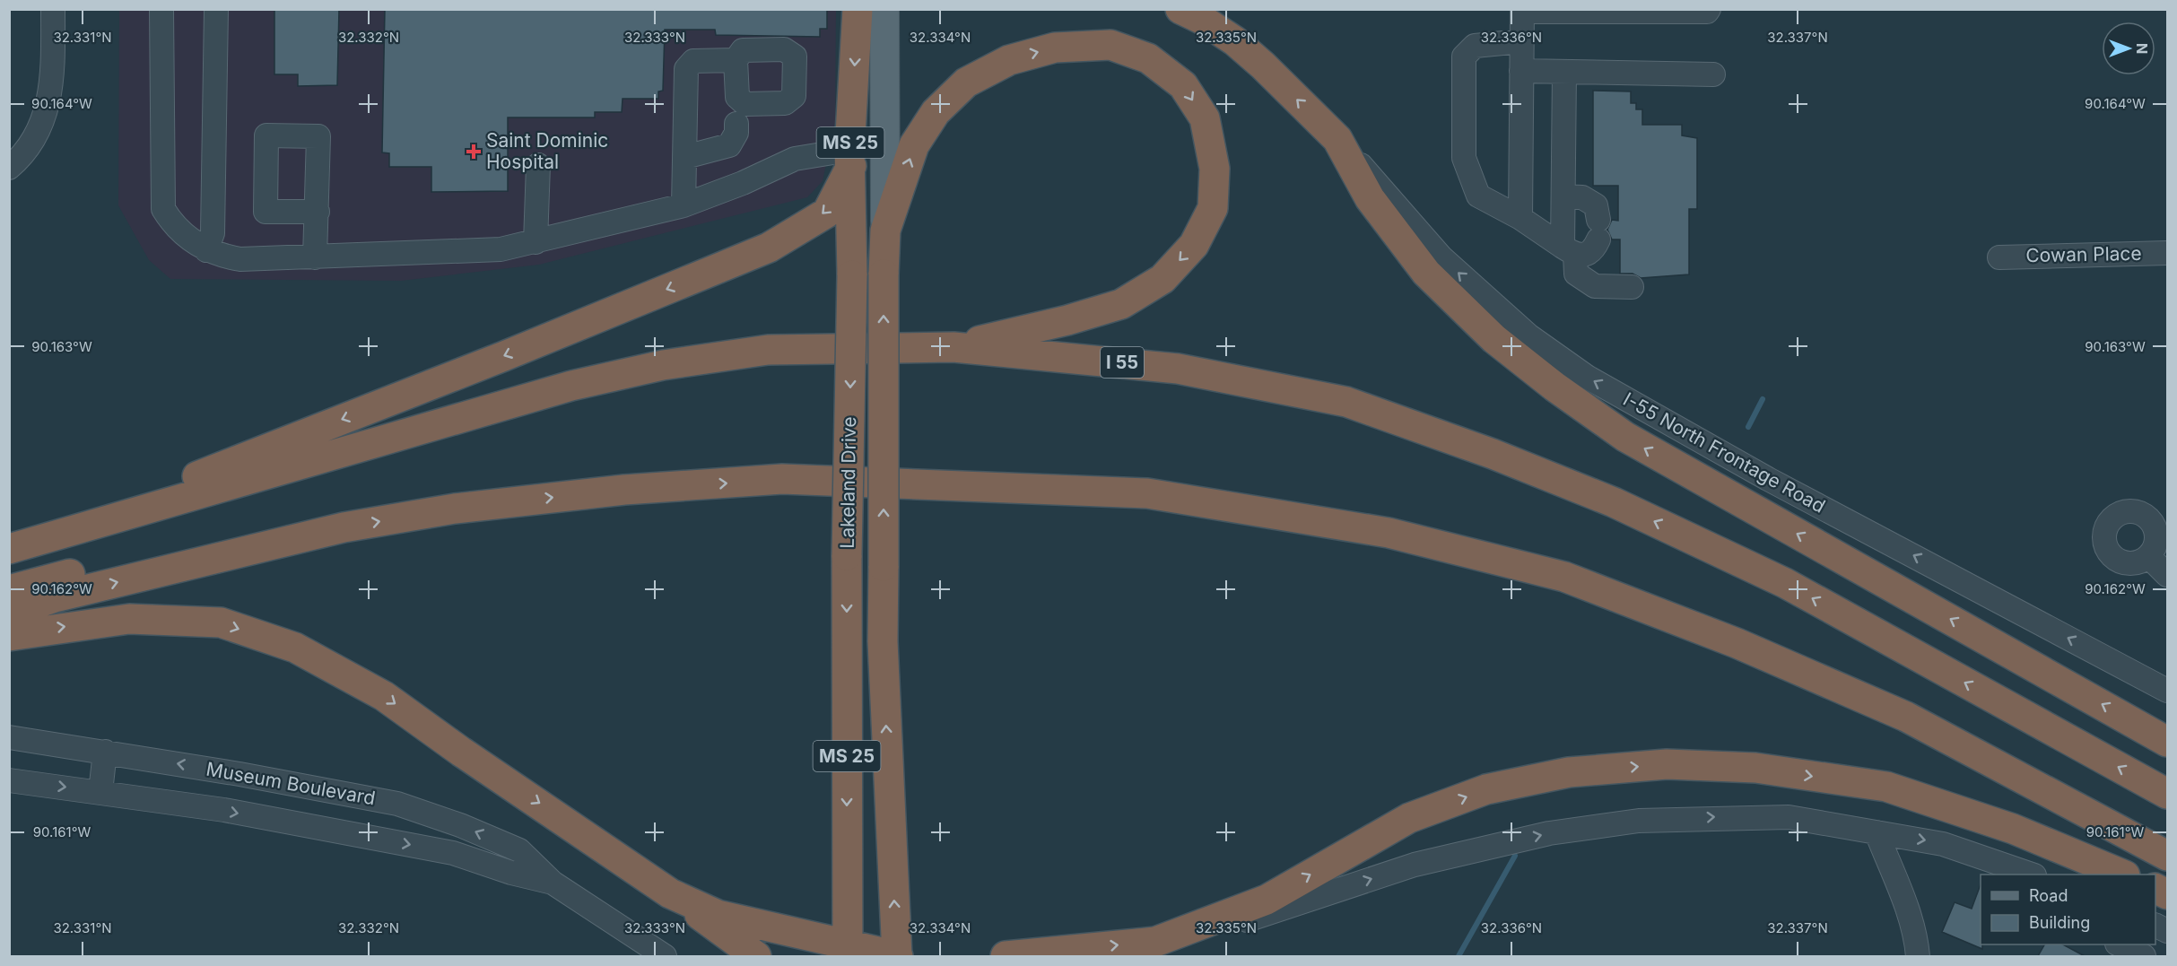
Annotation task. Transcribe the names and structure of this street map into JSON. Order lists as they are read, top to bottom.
{
  "streets": {
    "highway": ["MS 25", "I 55", "Lakeland Drive"],
    "street": ["Cowan Place", "I-55 North Frontage Road", "Museum Boulevard"]
  },
  "one_way": ["I-55 North Frontage Road"],
  "places": {
    "health": ["Saint Dominic Hospital"]
  },
  "legend": ["Road", "Building"],
  "north": "right",
  "coordinates": [
    "32.331°N",
    "32.332°N",
    "32.333°N",
    "32.334°N",
    "32.335°N",
    "32.336°N",
    "32.337°N",
    "90.164°W",
    "90.163°W",
    "90.162°W",
    "90.161°W"
  ]
}
